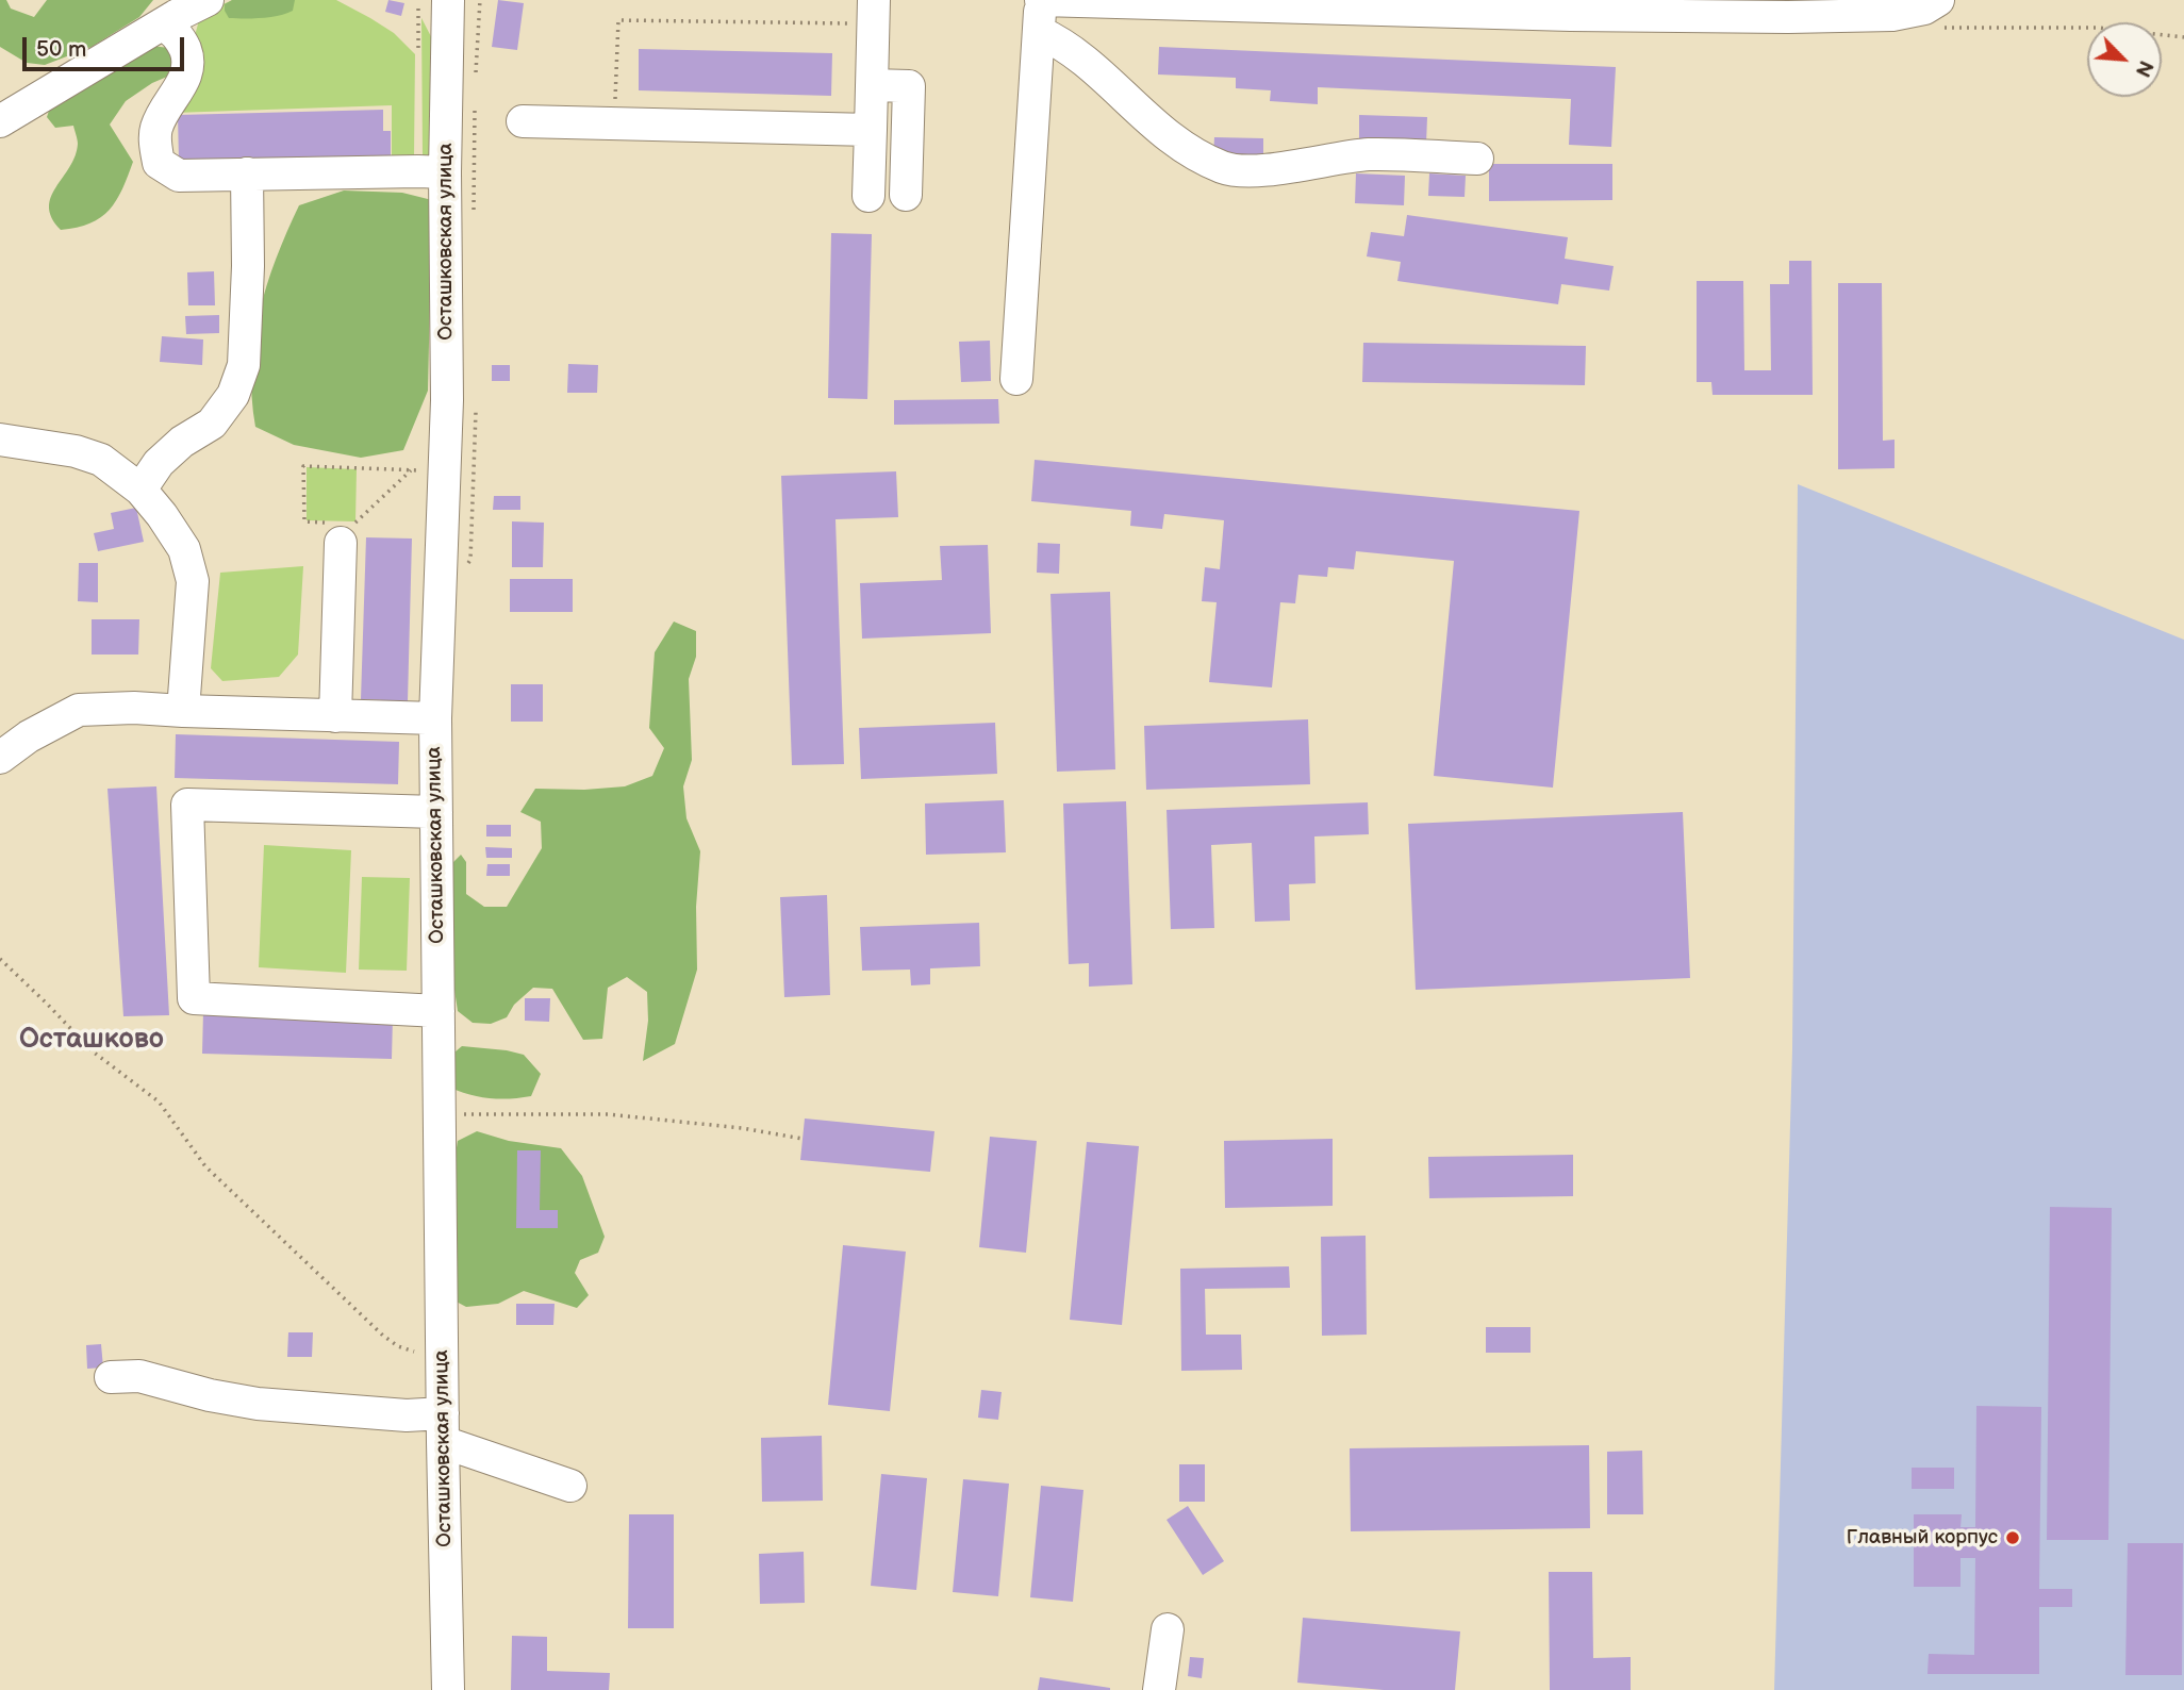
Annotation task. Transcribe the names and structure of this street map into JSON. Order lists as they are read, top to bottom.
{
  "streets": {
    "street": ["Осташковская улица"]
  },
  "districts": ["Осташково"],
  "places": ["Главный корпус"],
  "scale_bar": "50 m",
  "north": "bottom right"
}
